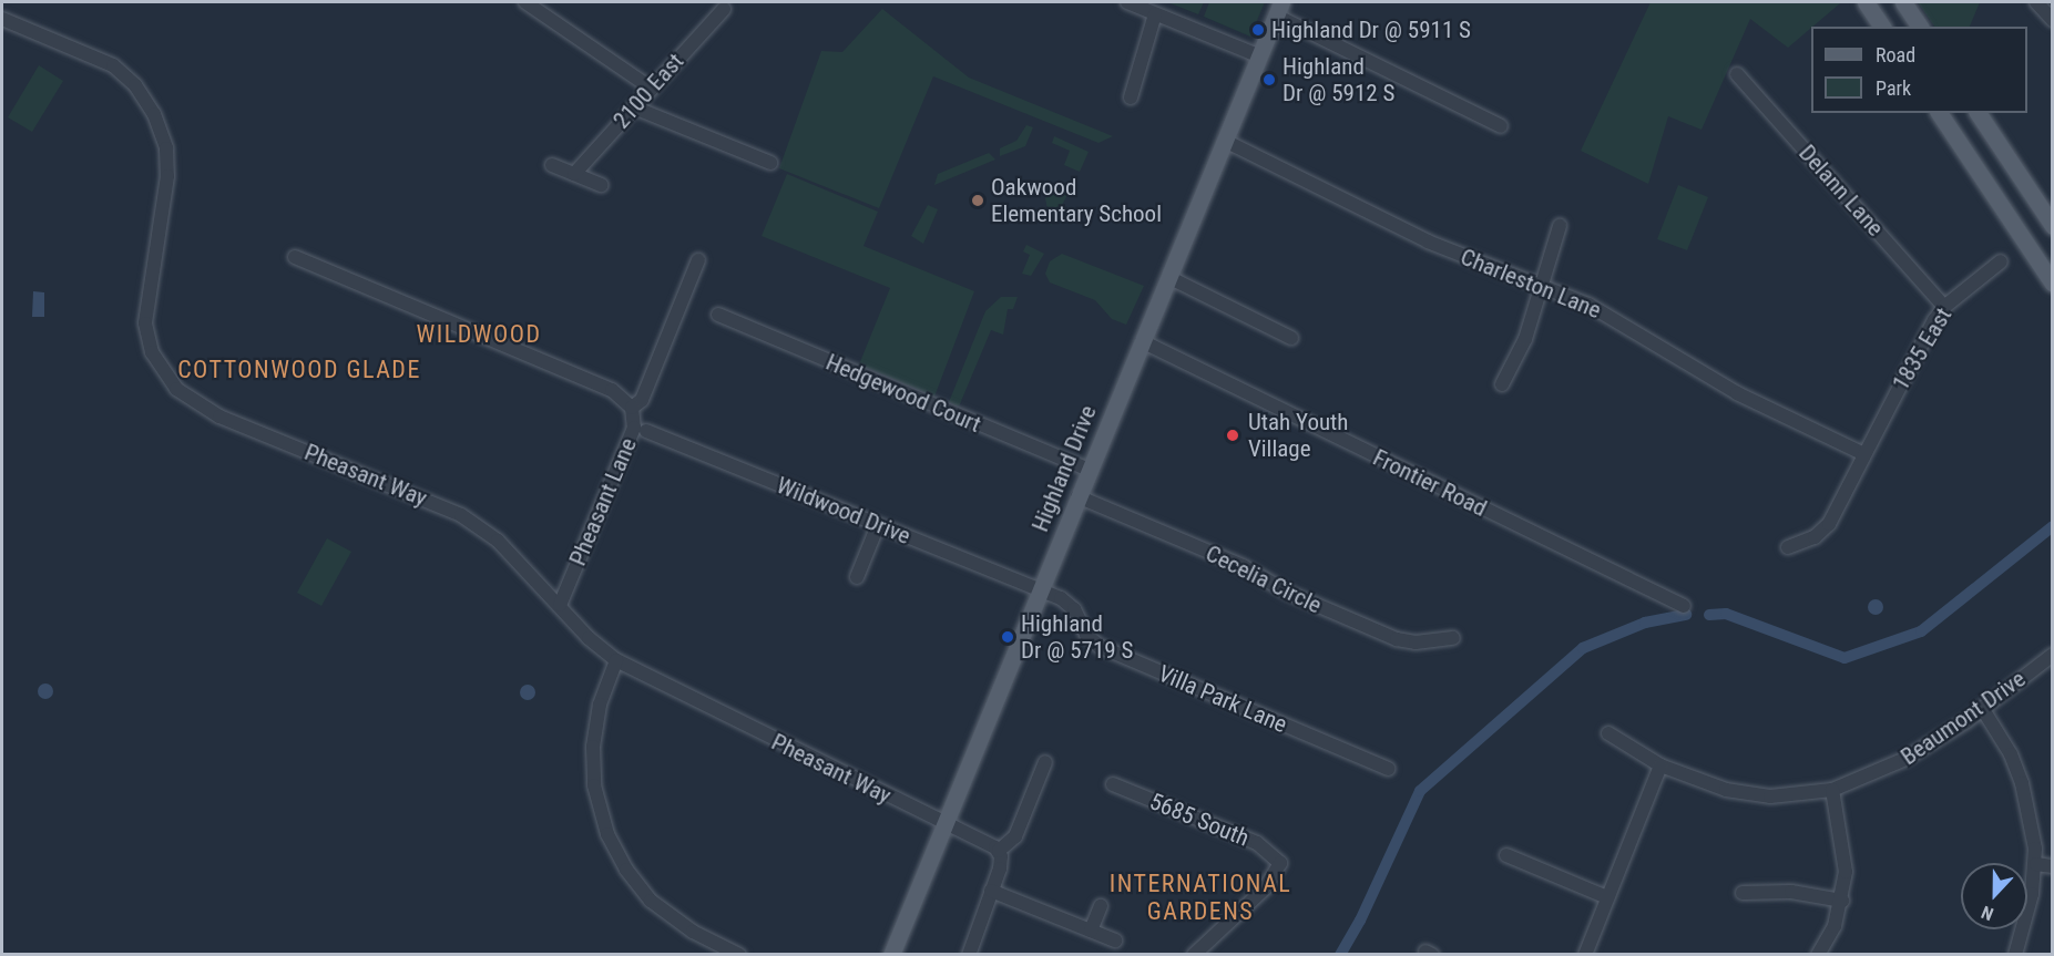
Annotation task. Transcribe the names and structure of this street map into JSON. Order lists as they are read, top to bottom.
{
  "streets": {
    "main road": ["Highland Drive"],
    "street": [
      "2100 East",
      "Delann Lane",
      "Charleston Lane",
      "1835 East",
      "Hedgewood Court",
      "Pheasant Way",
      "Frontier Road",
      "Pheasant Lane",
      "Wildwood Drive",
      "Cecelia Circle",
      "Villa Park Lane",
      "Beaumont Drive",
      "5685 South"
    ]
  },
  "crossings": [
    ["Delann Lane", "1835 East"],
    ["Charleston Lane", "1835 East"],
    ["Charleston Lane", "Highland Drive"],
    ["Hedgewood Court", "Highland Drive"],
    ["Highland Drive", "Pheasant Way"],
    ["Highland Drive", "Frontier Road"],
    ["Highland Drive", "Wildwood Drive"],
    ["Highland Drive", "Cecelia Circle"],
    ["Highland Drive", "Villa Park Lane"],
    ["Pheasant Way", "Pheasant Lane"],
    ["Wildwood Drive", "Villa Park Lane"]
  ],
  "districts": ["WILDWOOD", "COTTONWOOD GLADE", "INTERNATIONAL GARDENS"],
  "places": [
    "Highland Dr @ 5911 S",
    "Highland Dr @ 5912 S",
    "Oakwood Elementary School",
    "Utah Youth Village",
    "Highland Dr @ 5719 S"
  ],
  "legend": ["Road", "Park"],
  "north": "bottom"
}
